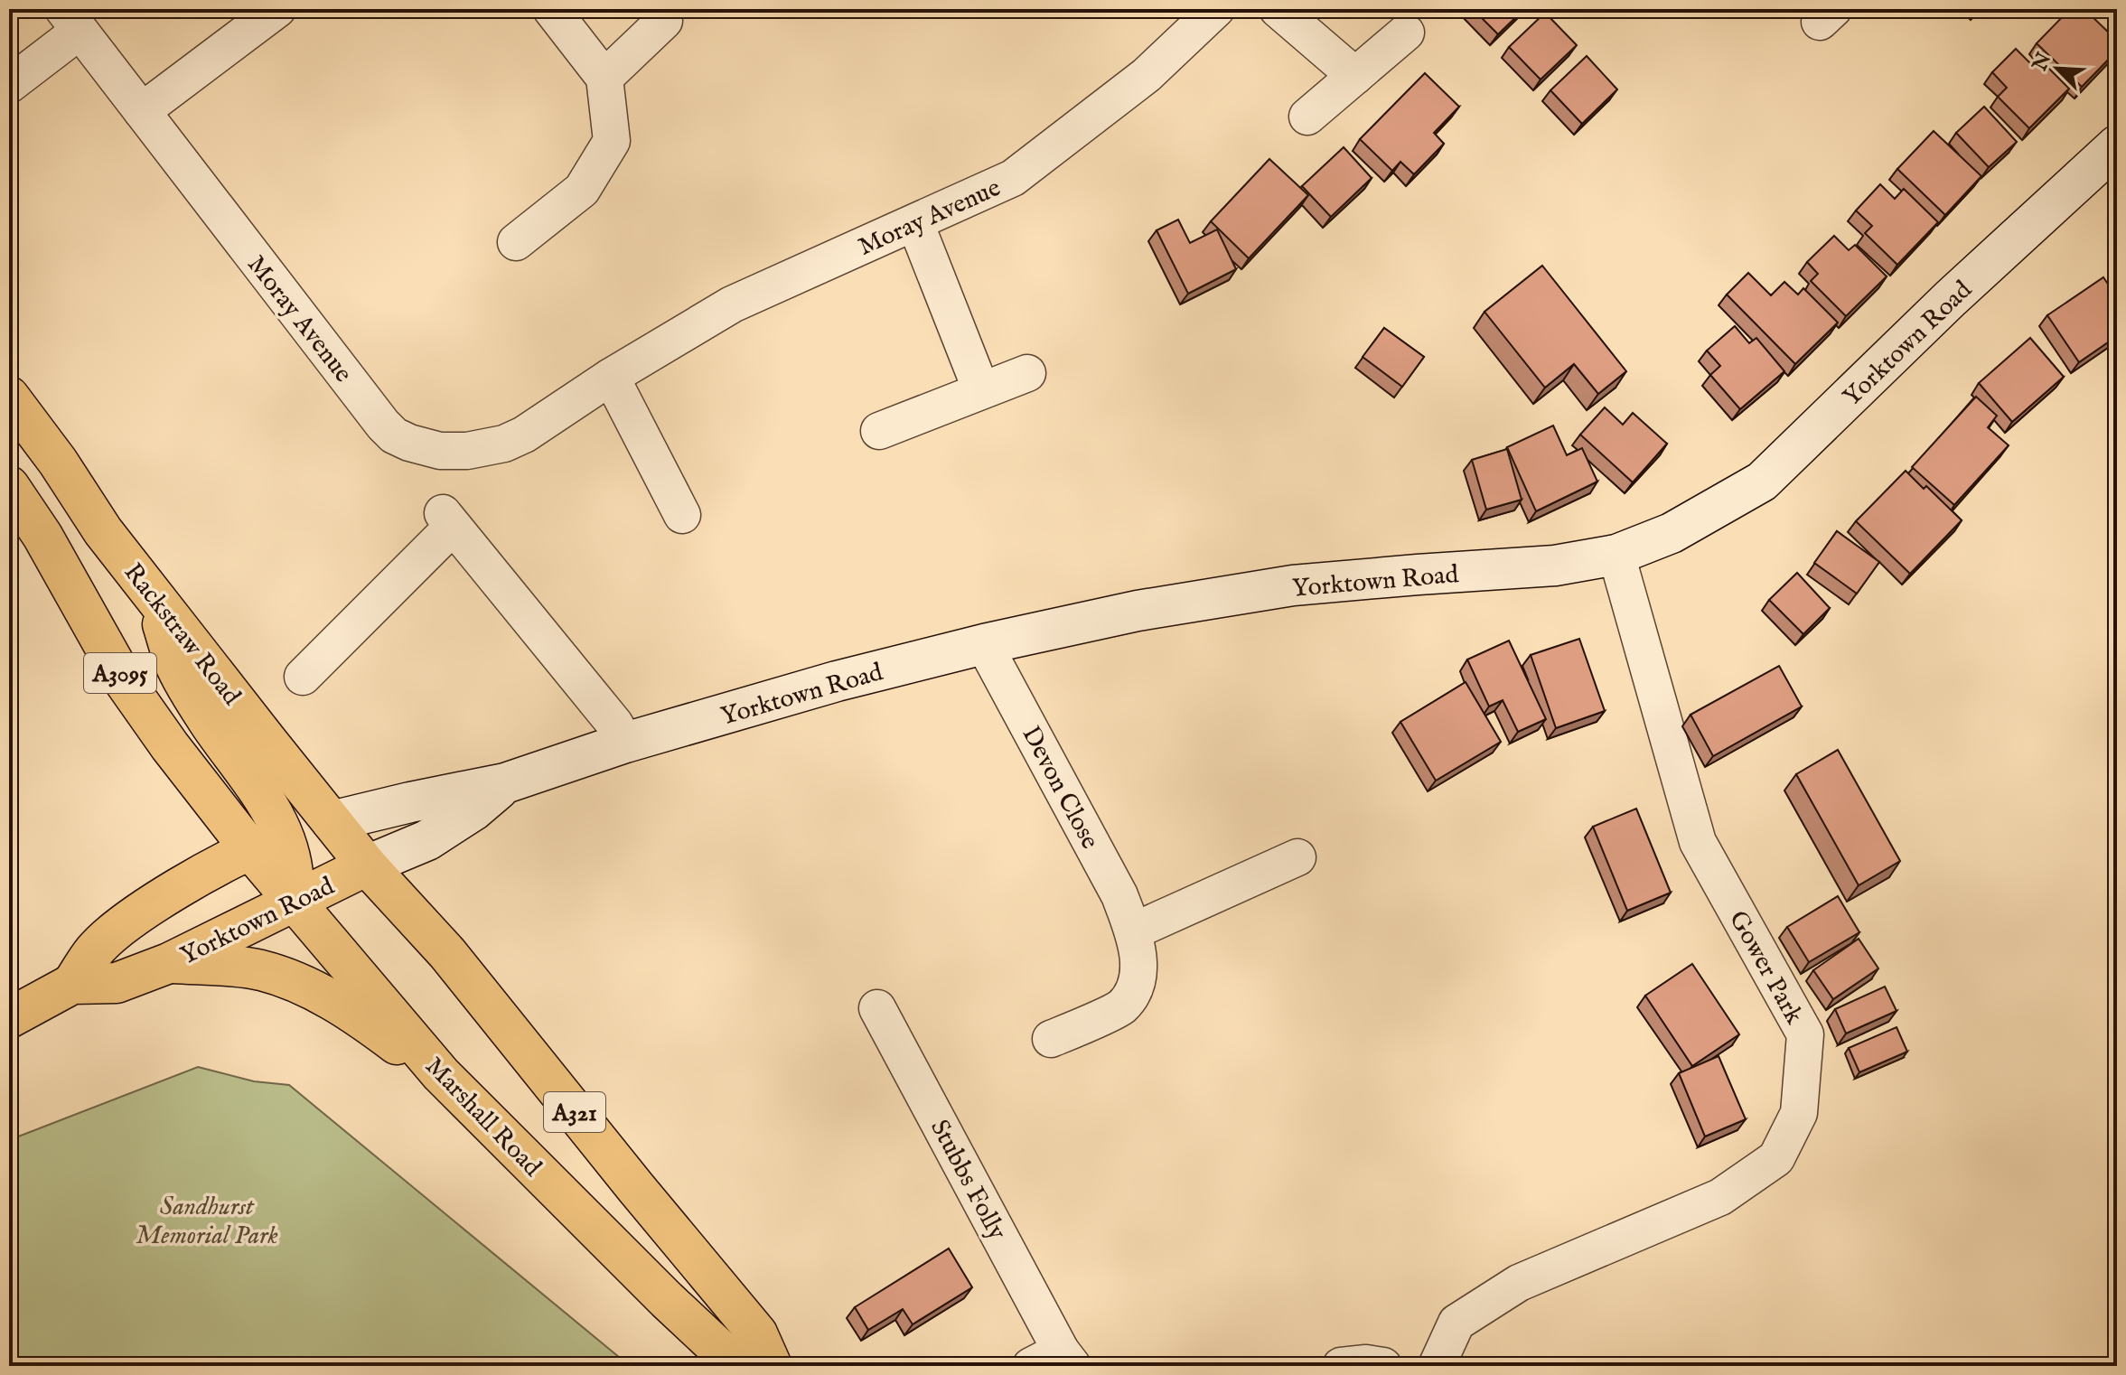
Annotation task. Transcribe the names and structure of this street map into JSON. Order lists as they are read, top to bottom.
{
  "streets": {
    "main road": [
      "Yorktown Road",
      "Rackstraw Road",
      "A3095",
      "A321",
      "Marshall Road"
    ],
    "street": [
      "Moray Avenue",
      "Devon Close",
      "Gower Park",
      "Stubbs Folly"
    ]
  },
  "crossings": [
    ["Yorktown Road", "Rackstraw Road"],
    ["Yorktown Road", "A3095"],
    ["Yorktown Road", "Devon Close"],
    ["Yorktown Road", "Gower Park"],
    ["Yorktown Road", "A321"],
    ["Yorktown Road", "Marshall Road"],
    ["Rackstraw Road", "A3095"],
    ["Rackstraw Road", "A321"],
    ["A3095", "Marshall Road"]
  ],
  "parks": ["Sandhurst Memorial Park"],
  "north": "top left"
}
